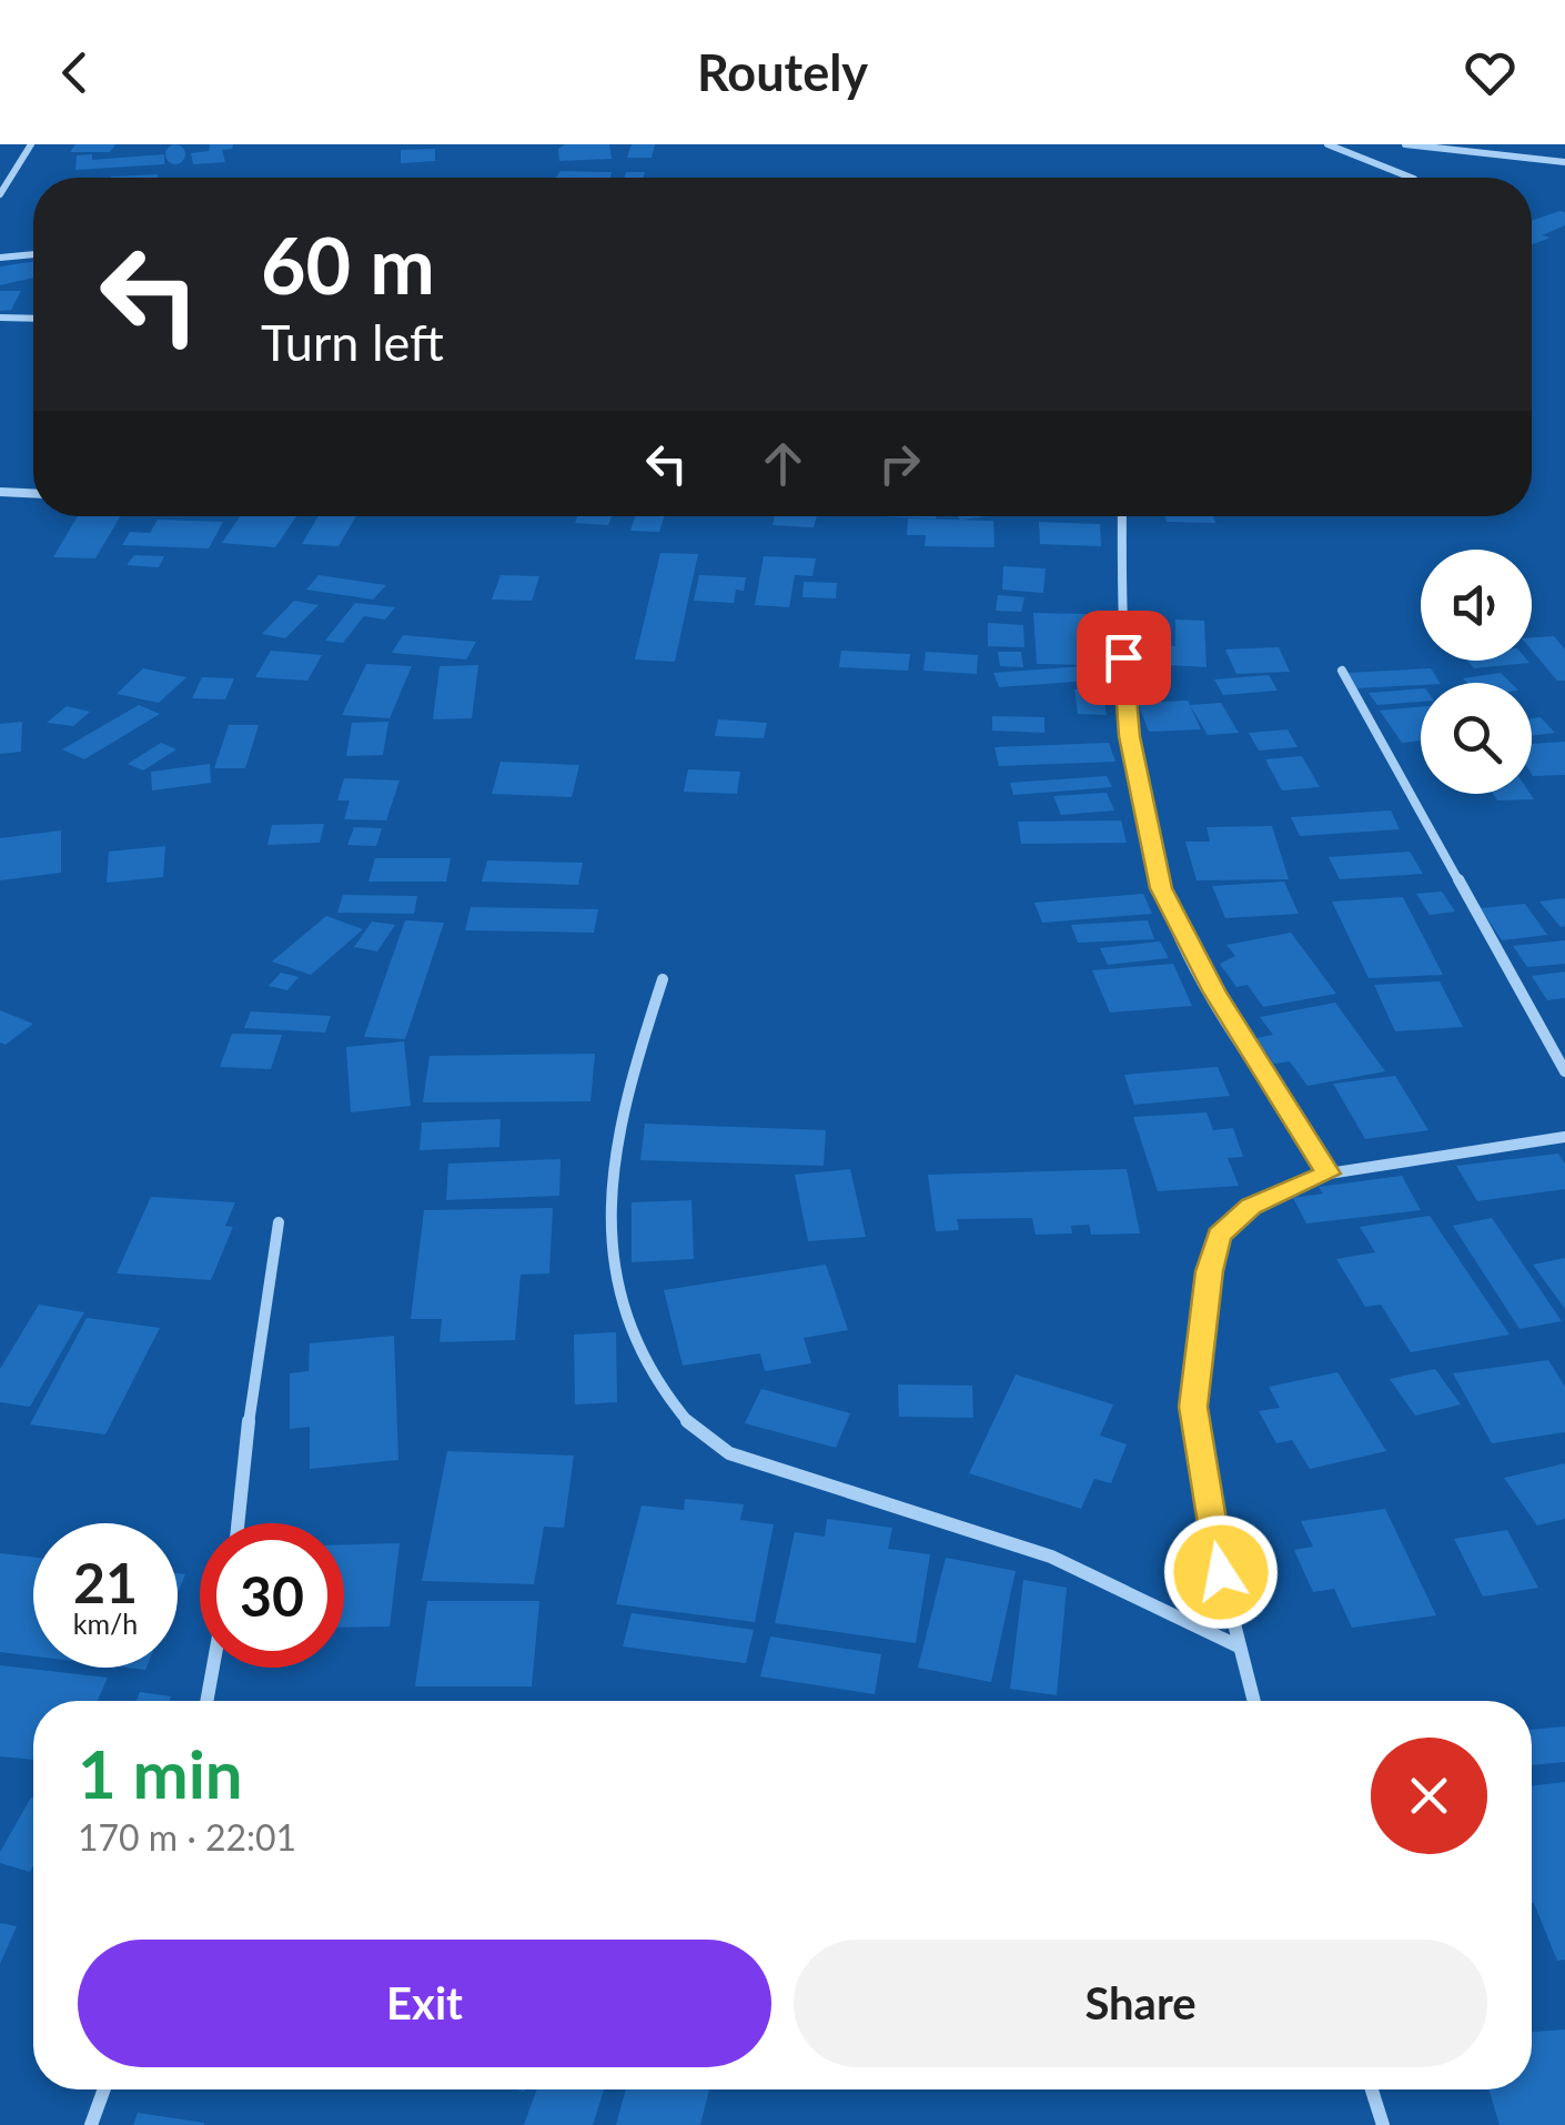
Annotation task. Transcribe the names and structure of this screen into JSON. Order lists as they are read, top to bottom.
{
  "page": {
    "header": "Routely",
    "turn": ["60 m", "Turn left"],
    "speed": "21 km/h",
    "limit": "30",
    "heading": ["1 min", "170 m · 22:01"],
    "buttons": ["Exit", "Share"]
  }
}
